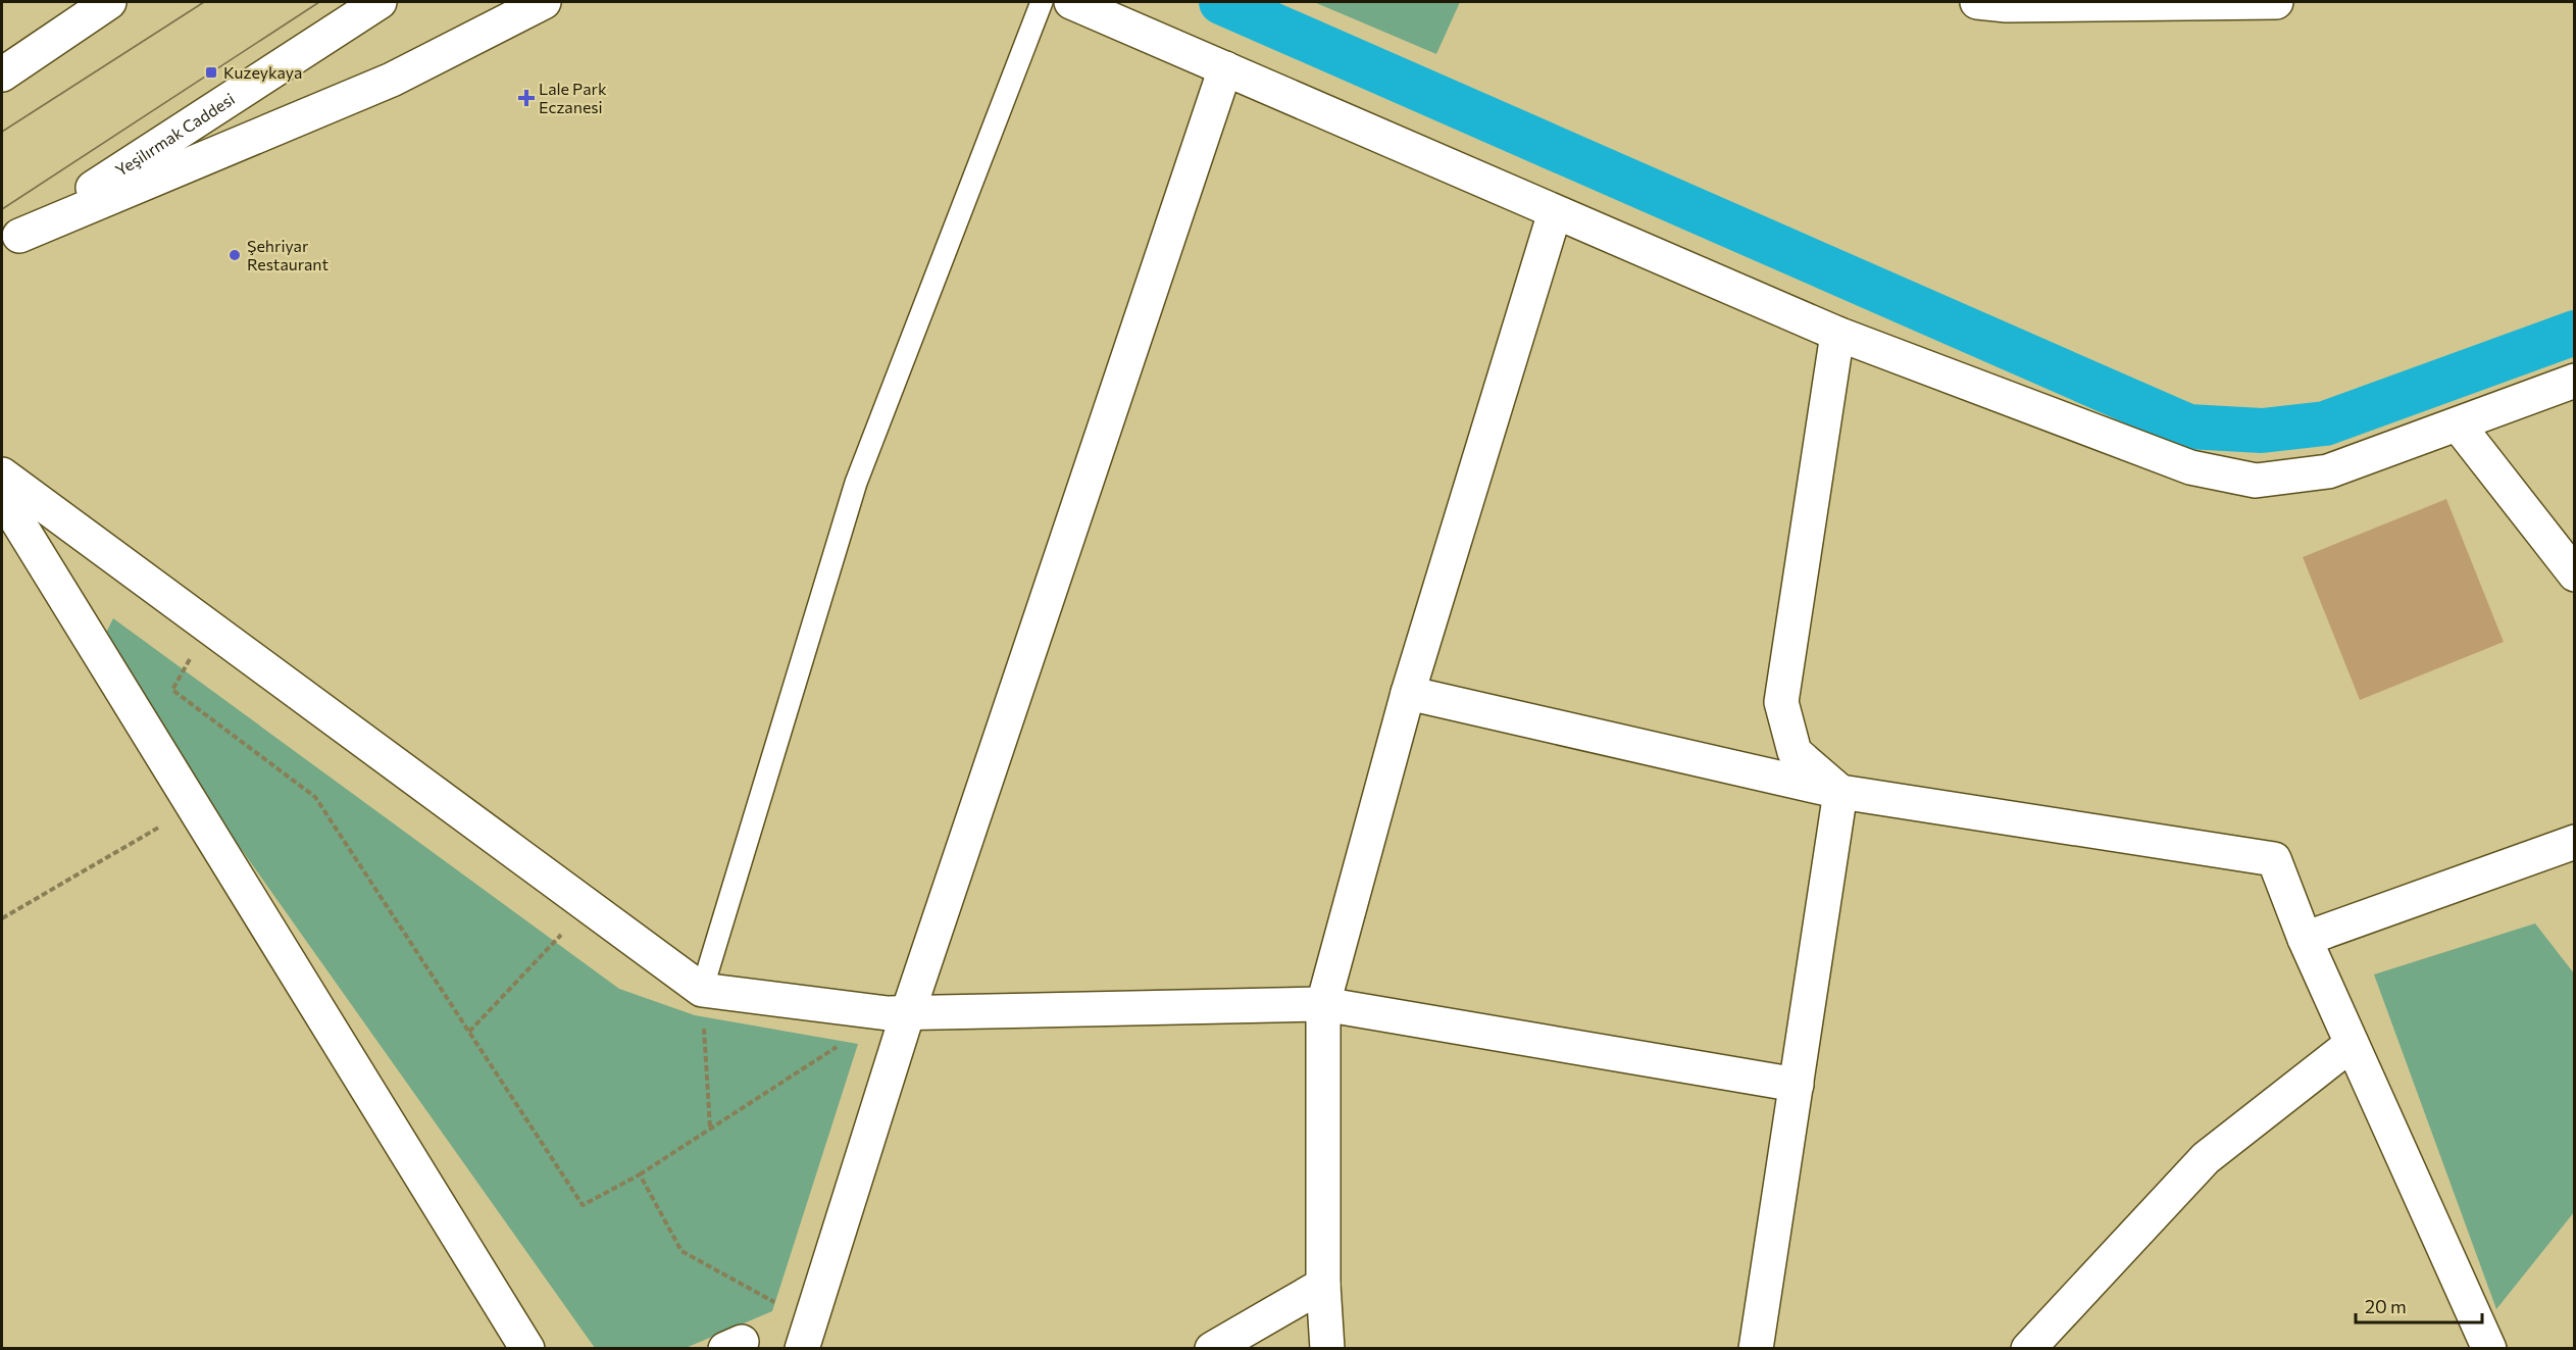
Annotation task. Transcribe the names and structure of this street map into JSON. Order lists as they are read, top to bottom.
{
  "streets": {
    "street": ["Yeşilırmak Caddesi"]
  },
  "places": {
    "transit": ["Kuzeykaya"],
    "health": ["Lale Park Eczanesi"],
    "other": ["Şehriyar Restaurant"]
  },
  "scale_bar": "20 m"
}
